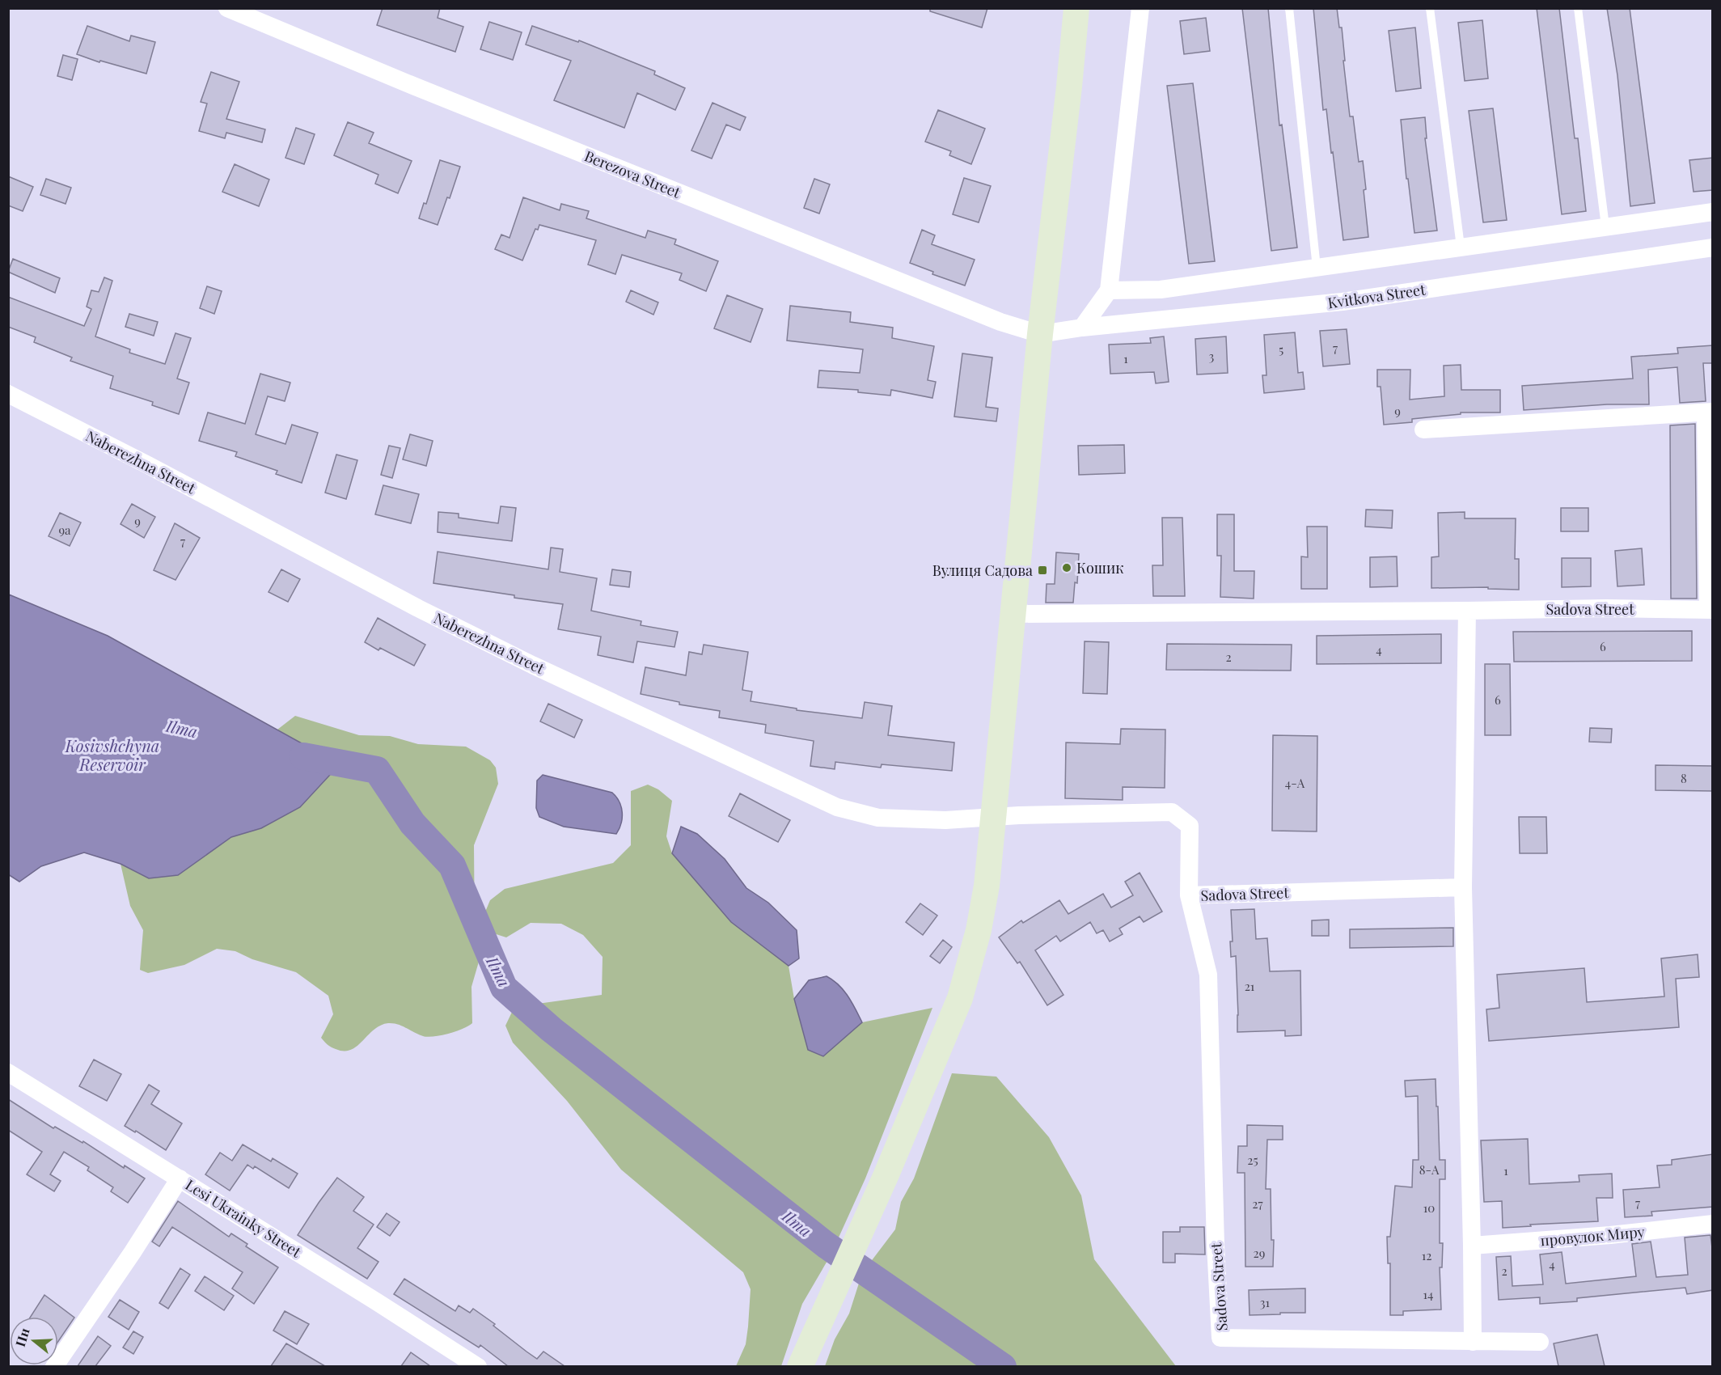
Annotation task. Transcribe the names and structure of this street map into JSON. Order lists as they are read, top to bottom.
{
  "streets": {
    "street": [
      "Berezova Street",
      "Kvitkova Street",
      "Naberezhna Street",
      "Sadova Street",
      "Lesi Ukrainky Street",
      "провулок Миру"
    ]
  },
  "crossings": [
    ["Berezova Street", "Kvitkova Street"],
    ["Naberezhna Street", "Sadova Street"]
  ],
  "water": ["Ilma", "Kosivshchyna Reservoir"],
  "places": {
    "other": ["Кошик"],
    "transit": ["Вулиця Садова"]
  },
  "house_numbers": [
    "7",
    "5",
    "3",
    "1",
    "9",
    "9",
    "9а",
    "7",
    "6",
    "4",
    "2",
    "6",
    "8",
    "4-А",
    "21",
    "25",
    "8-А",
    "1",
    "7",
    "27",
    "10",
    "29",
    "12",
    "4",
    "2",
    "14",
    "31"
  ],
  "north": "left"
}
